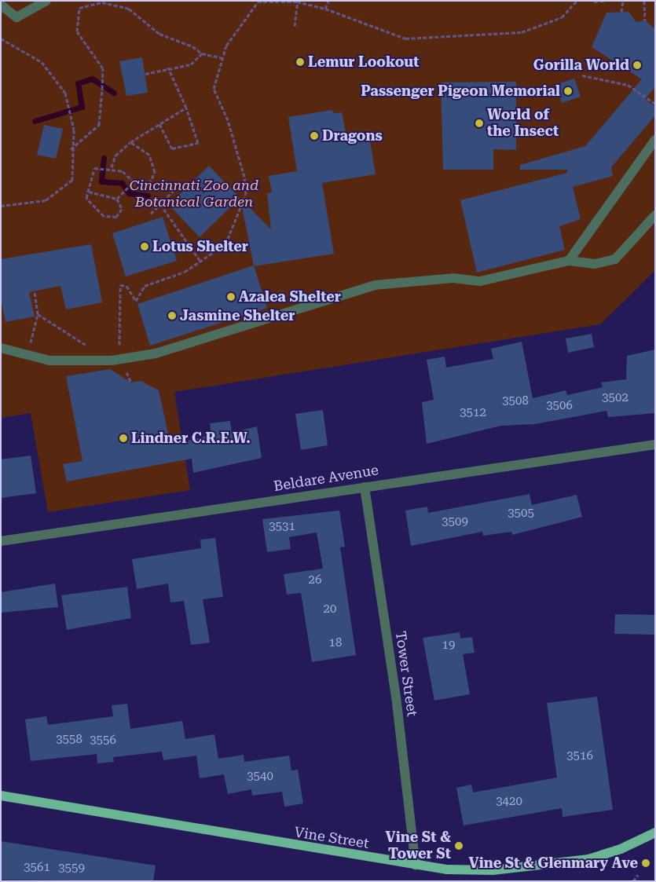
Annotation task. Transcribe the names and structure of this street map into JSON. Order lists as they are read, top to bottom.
{
  "streets": {
    "main road": ["Vine Street"],
    "street": ["Beldare Avenue", "Tower Street"]
  },
  "crossings": [
    ["Beldare Avenue", "Tower Street"],
    ["Tower Street", "Vine Street"]
  ],
  "parks": ["Cincinnati Zoo and Botanical Garden"],
  "places": [
    "Lemur Lookout",
    "Gorilla World",
    "Passenger Pigeon Memorial",
    "World of the Insect",
    "Dragons",
    "Lotus Shelter",
    "Azalea Shelter",
    "Jasmine Shelter",
    "Lindner C.R.E.W.",
    "Vine St & Tower St",
    "Vine St & Glenmary Ave"
  ],
  "house_numbers": [
    "3502",
    "3508",
    "3506",
    "3512",
    "3505",
    "3509",
    "3531",
    "26",
    "20",
    "18",
    "19",
    "3558",
    "3556",
    "3516",
    "3540",
    "3420",
    "3561",
    "3559"
  ]
}
